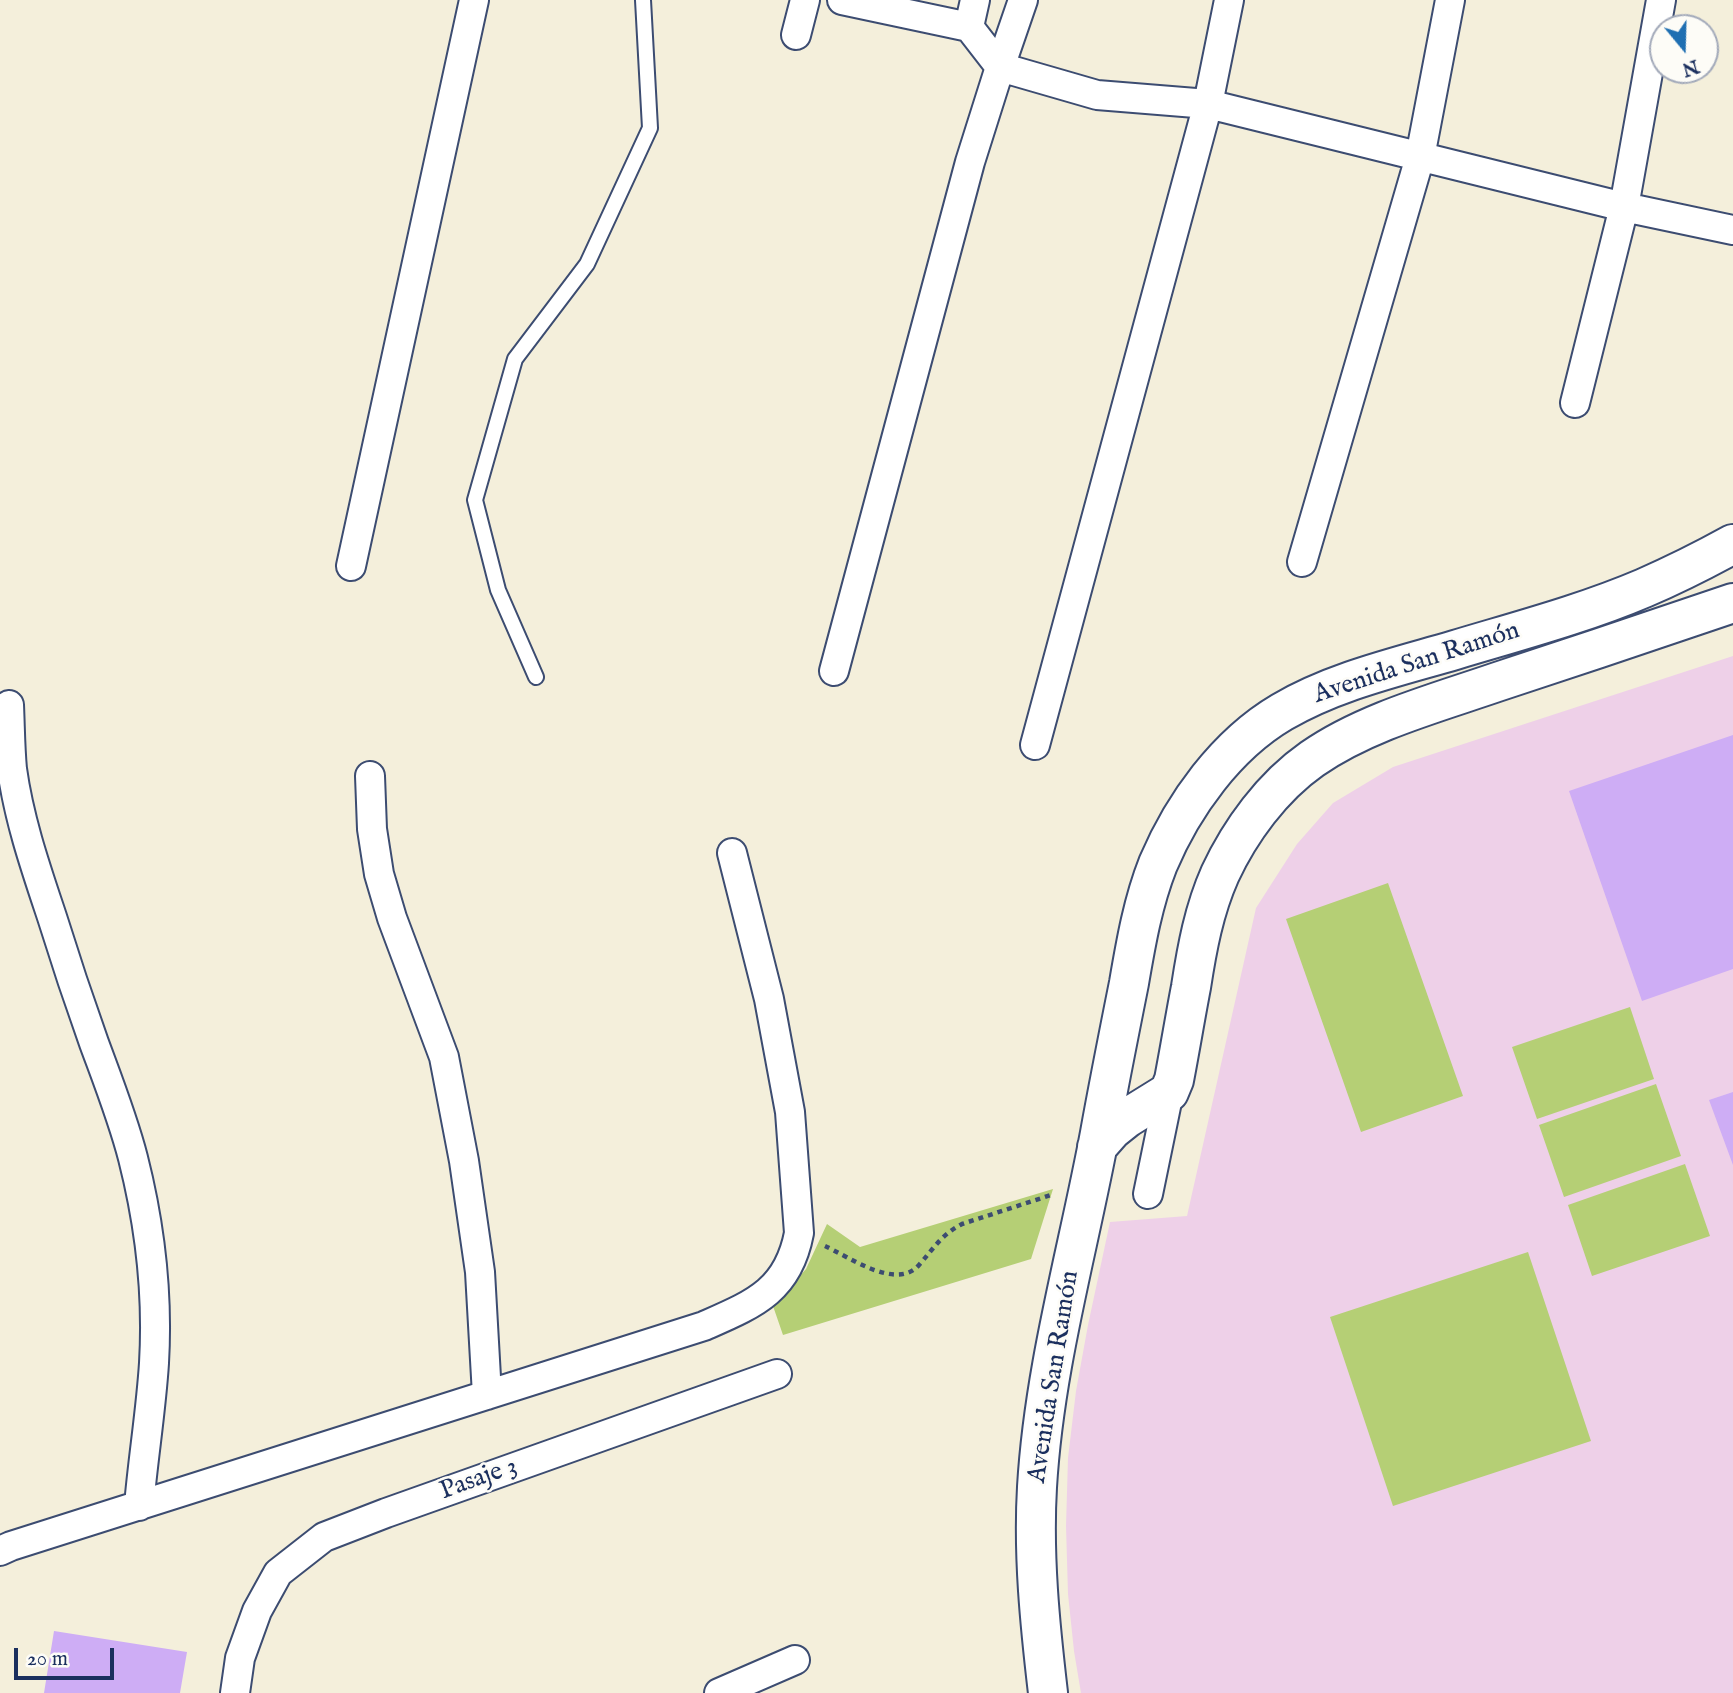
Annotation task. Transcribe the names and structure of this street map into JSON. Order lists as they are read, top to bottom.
{
  "streets": {
    "street": ["Avenida San Ramón", "Pasaje 3"]
  },
  "scale_bar": "20 m",
  "north": "bottom"
}
